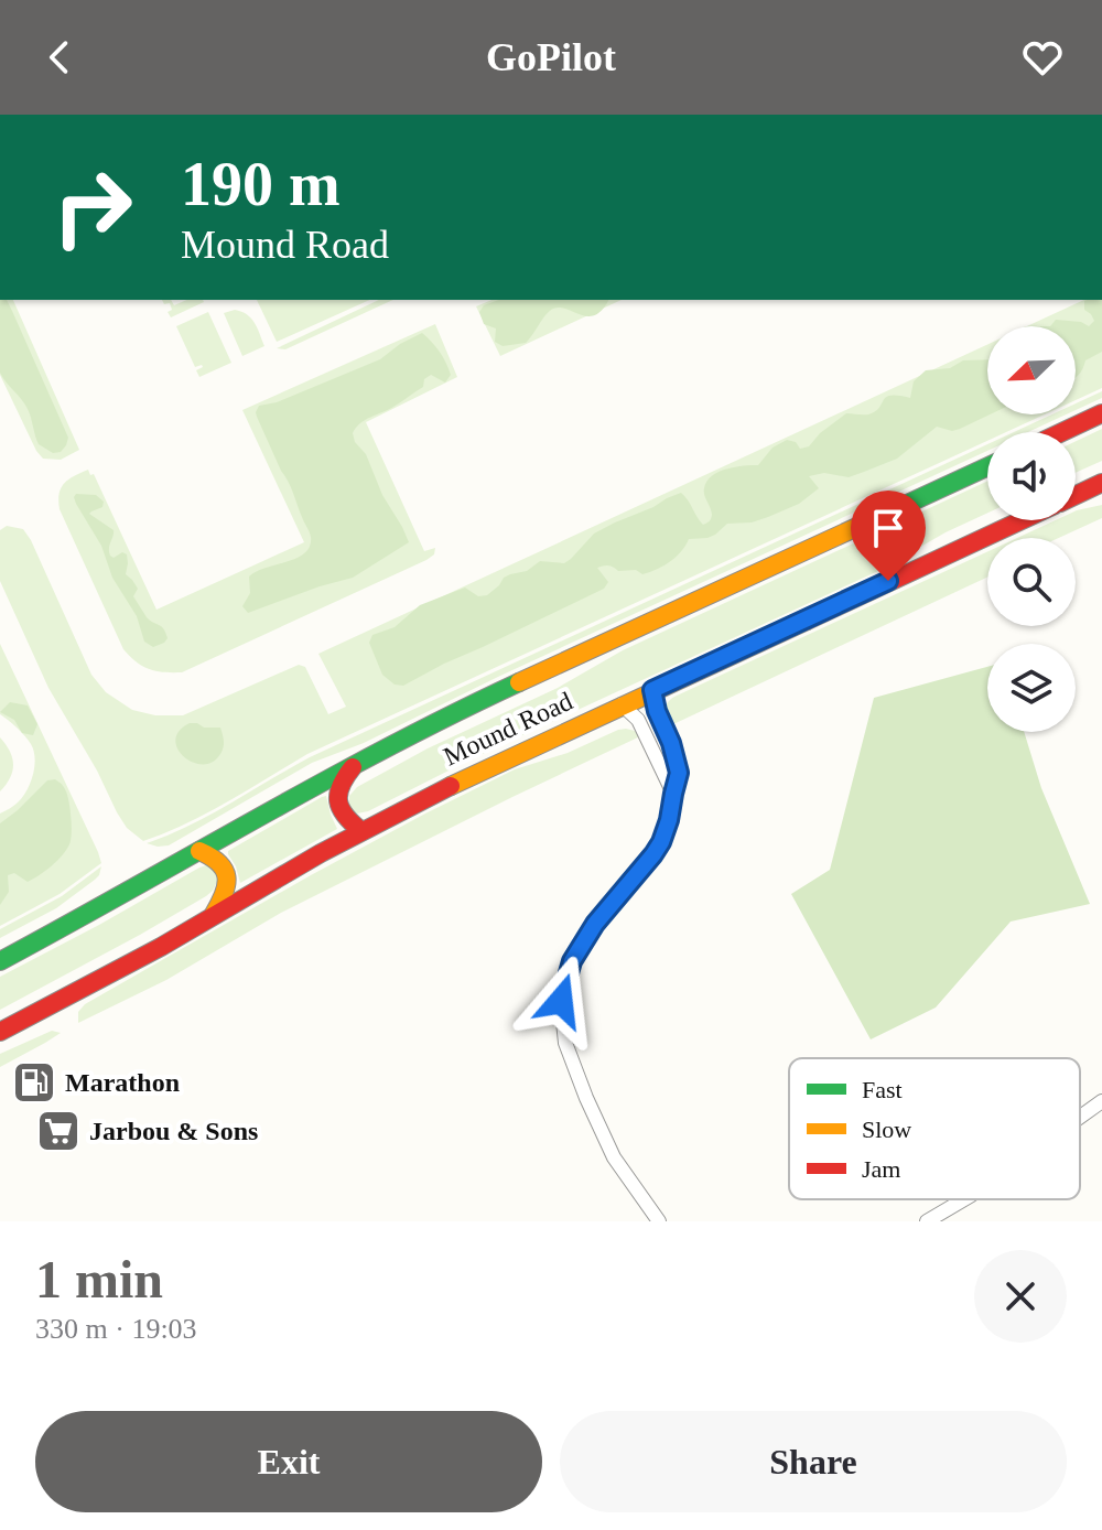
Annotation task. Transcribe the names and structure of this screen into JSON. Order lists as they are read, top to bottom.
{
  "streets": {
    "main road": ["Mound Road"]
  },
  "places": {
    "fuel station": ["Marathon"],
    "supermarket": ["Jarbou & Sons"]
  },
  "legend": ["Fast", "Slow", "Jam"],
  "north": "bottom left",
  "page": {
    "header": "GoPilot",
    "turn": ["190 m", "Mound Road"],
    "heading": ["1 min", "330 m · 19:03"],
    "buttons": ["Exit", "Share"]
  }
}
